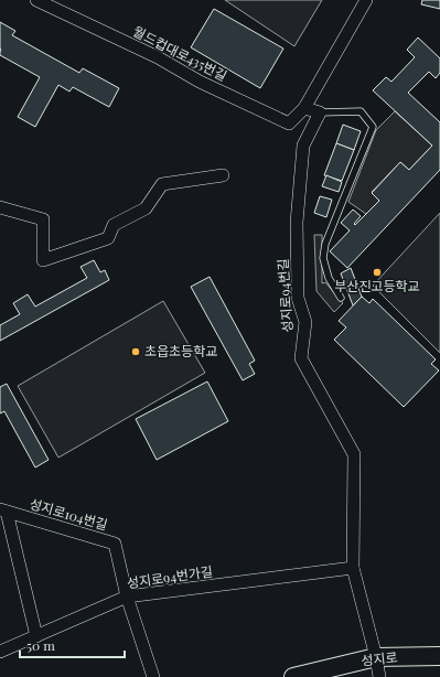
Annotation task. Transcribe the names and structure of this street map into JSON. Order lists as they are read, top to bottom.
{
  "streets": {
    "main road": ["성지로"],
    "street": [
      "월드컵대로435번길",
      "성지로94번길",
      "성지로104번길",
      "성지로94번가길"
    ]
  },
  "crossings": [
    ["성지로94번길", "성지로94번가길"],
    ["성지로94번길", "성지로"],
    ["성지로104번길", "성지로94번가길"]
  ],
  "places": ["부산진고등학교", "초읍초등학교"],
  "scale_bar": "50 m"
}
